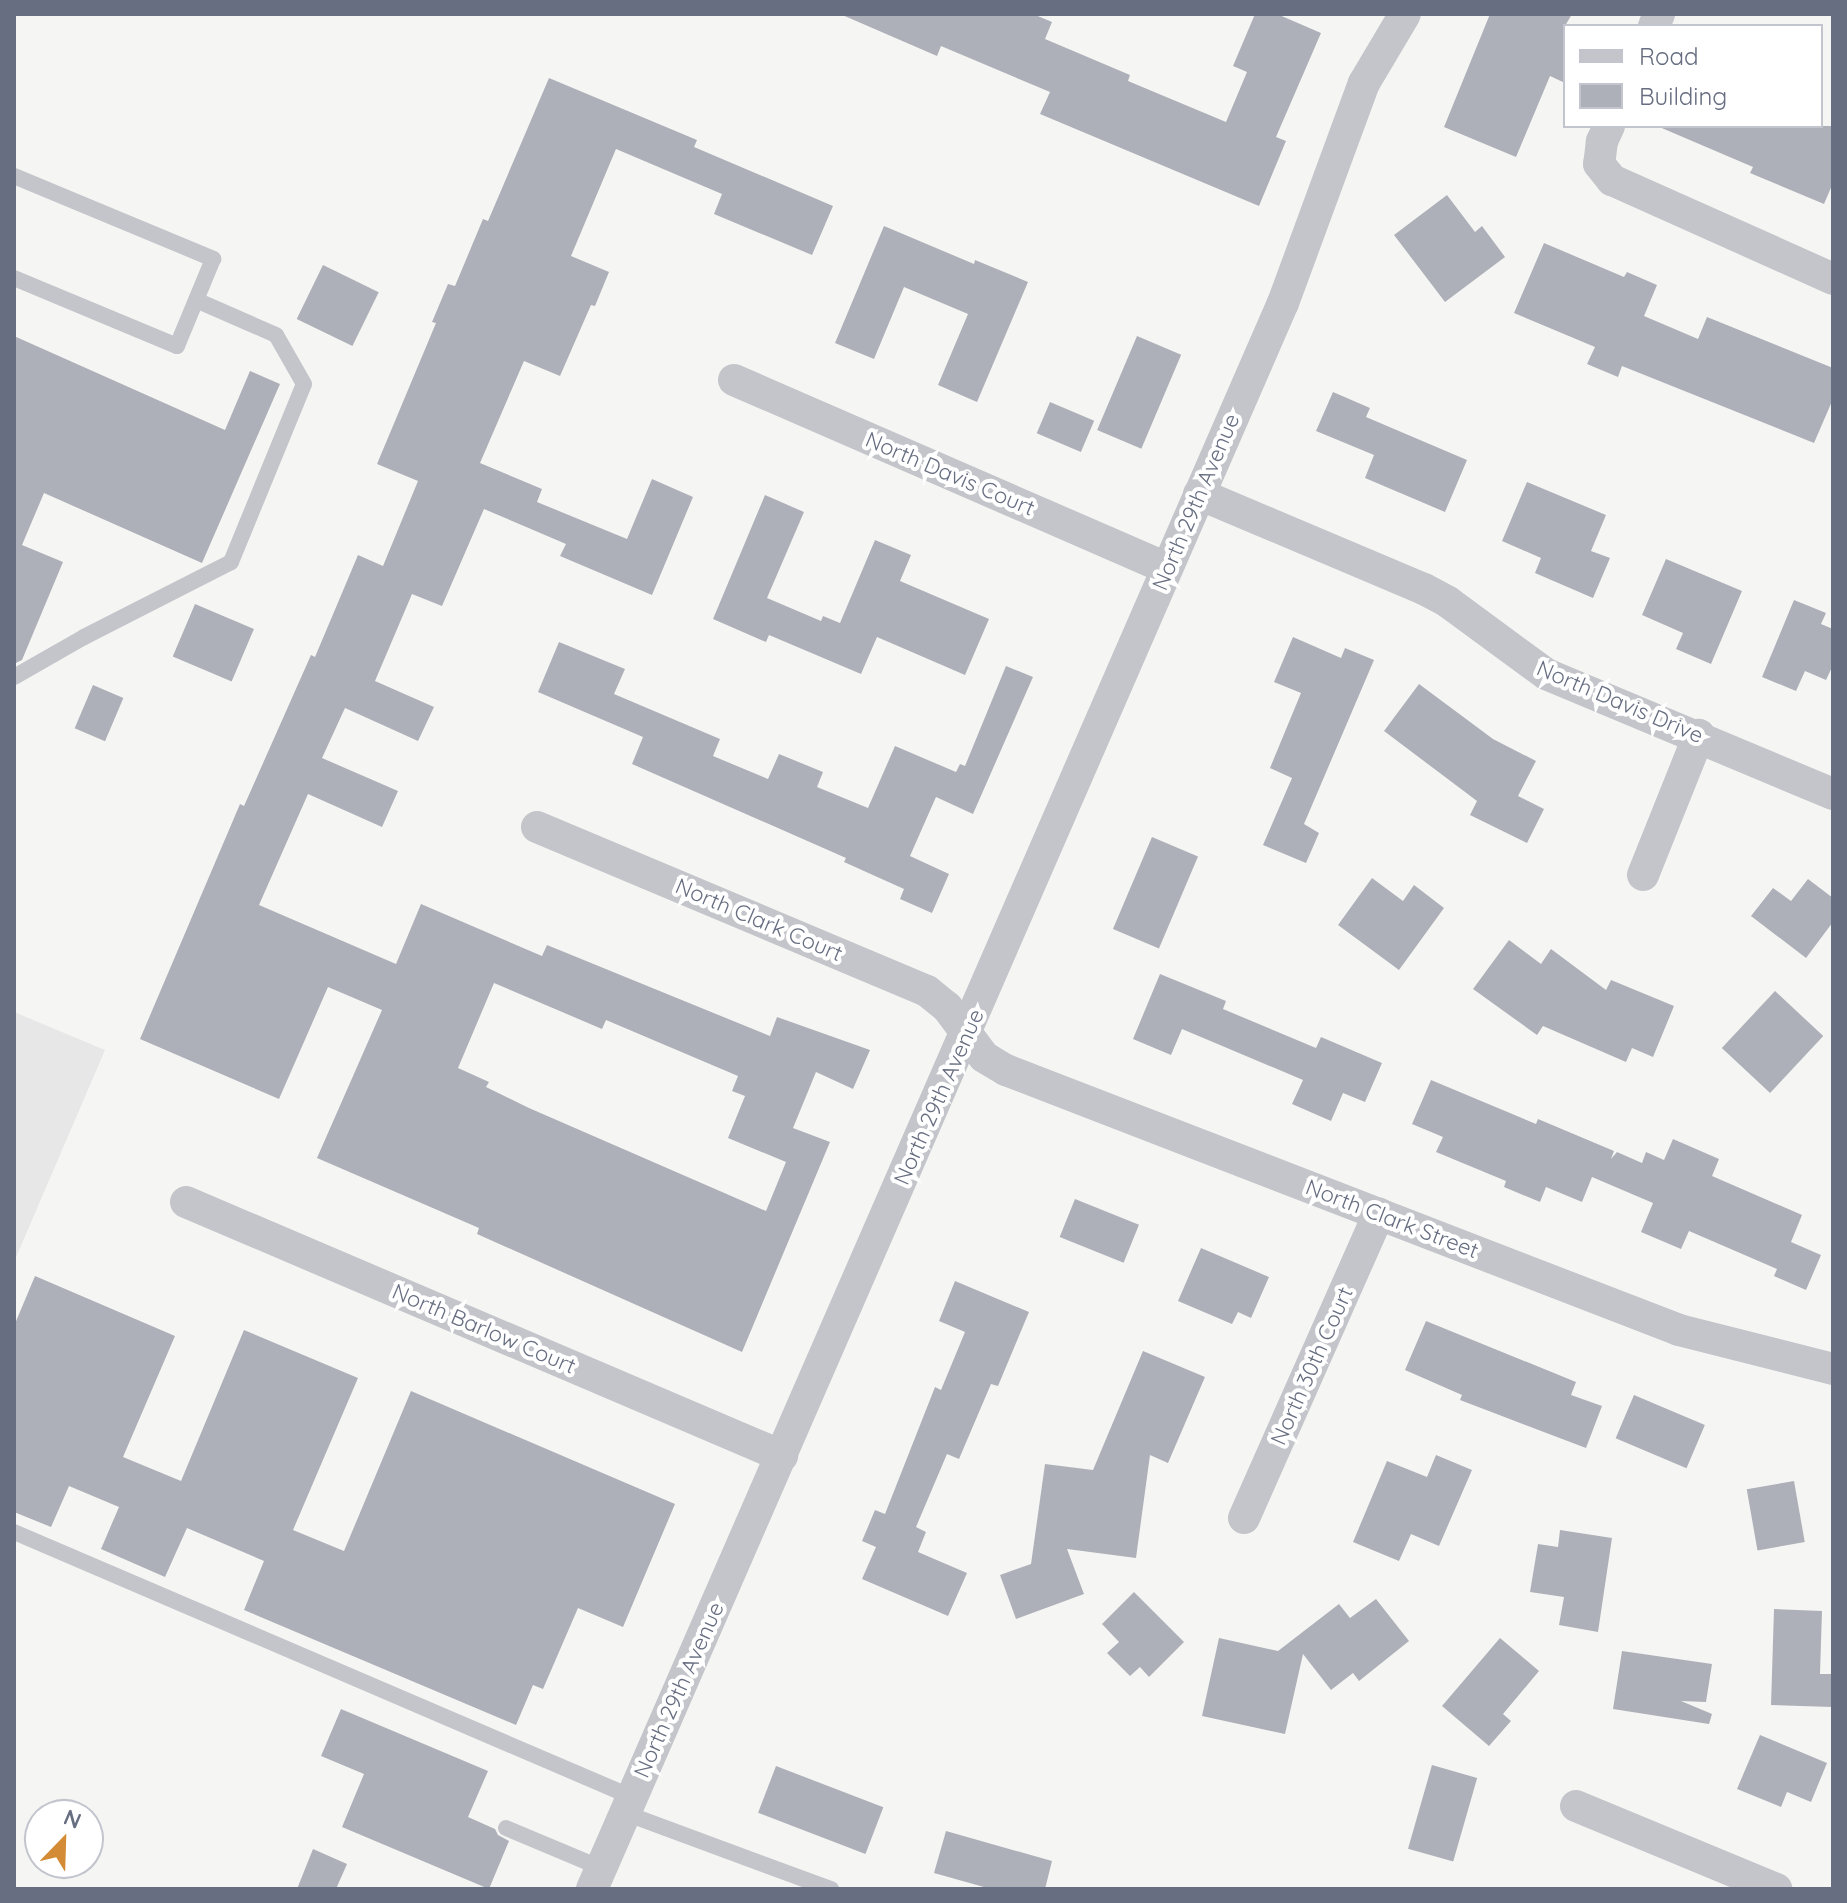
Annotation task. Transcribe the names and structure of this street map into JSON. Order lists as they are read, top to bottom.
{
  "streets": {
    "street": [
      "North Davis Court",
      "North 29th Avenue",
      "North Davis Drive",
      "North Clark Court",
      "North Clark Street",
      "North Barlow Court",
      "North 30th Court"
    ]
  },
  "crossings": [
    ["North Davis Court", "North 29th Avenue"],
    ["North 29th Avenue", "North Davis Drive"],
    ["North 29th Avenue", "North Clark Court"],
    ["North 29th Avenue", "North Clark Street"],
    ["North 29th Avenue", "North Barlow Court"],
    ["North Clark Court", "North Clark Street"],
    ["North Clark Street", "North 30th Court"]
  ],
  "legend": ["Road", "Building"],
  "north": "top right"
}
